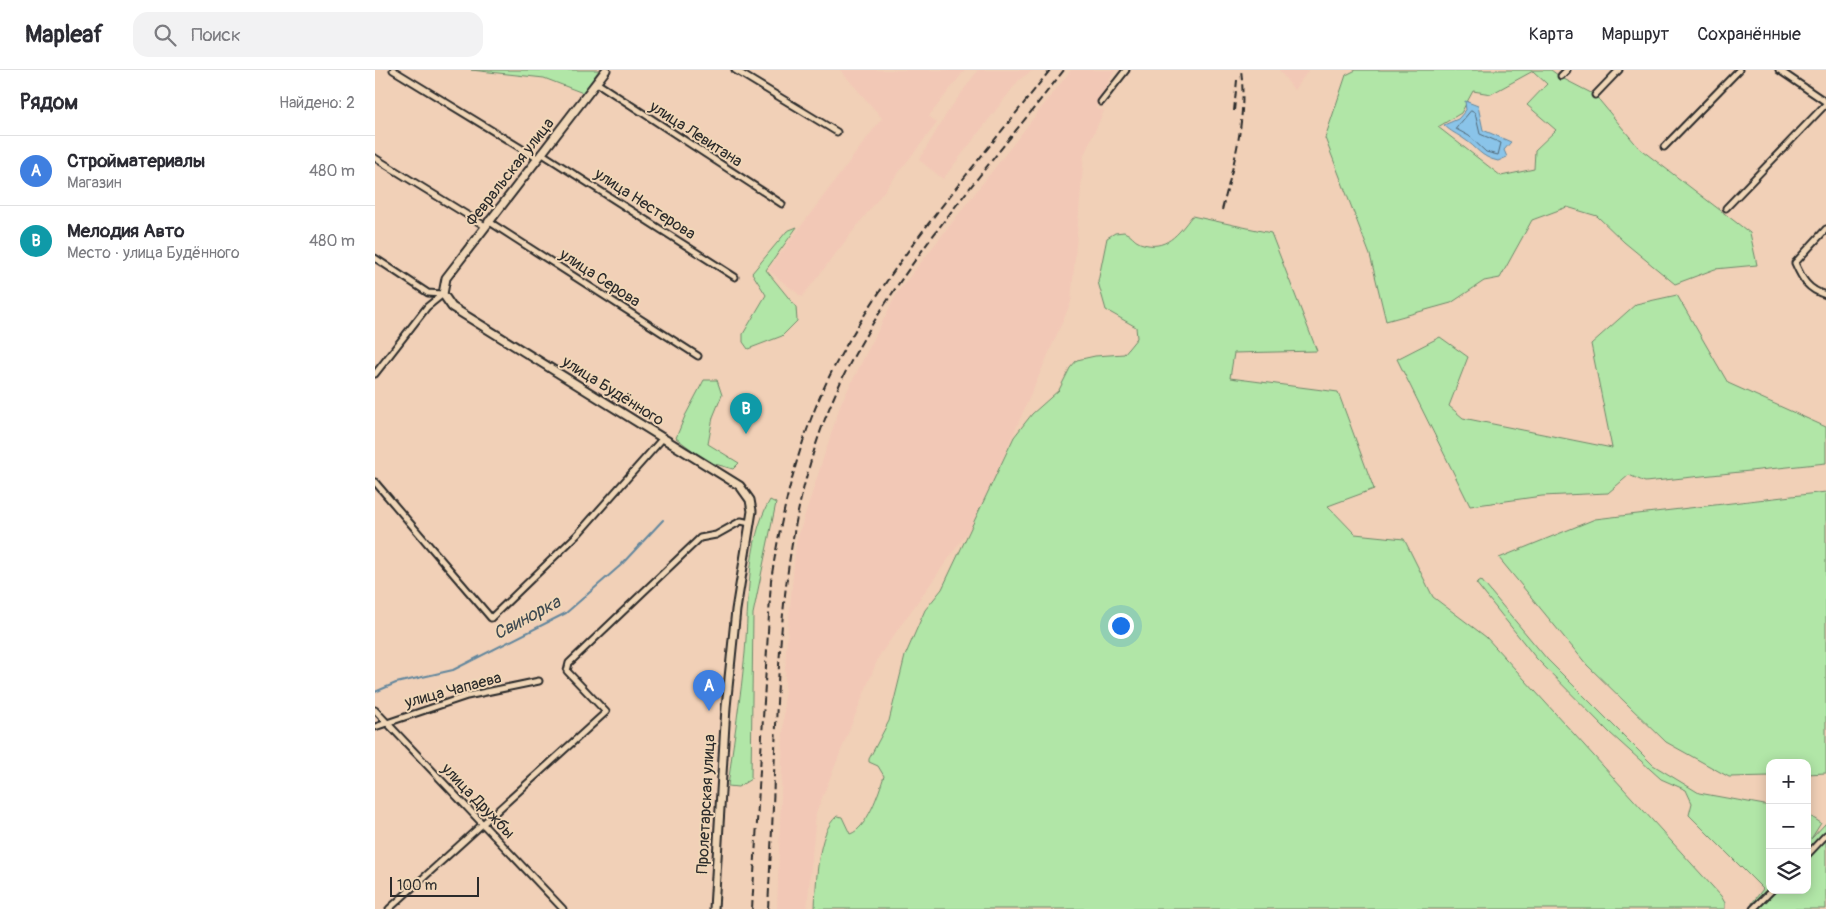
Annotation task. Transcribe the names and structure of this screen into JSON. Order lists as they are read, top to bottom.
{
  "streets": {
    "main road": ["Февральская улица", "улица Будённого", "Пролетарская улица"],
    "street": [
      "улица Левитана",
      "улица Нестерова",
      "улица Серова",
      "улица Чапаева",
      "улица Дружбы"
    ]
  },
  "crossings": [
    ["улица Левитана", "Февральская улица"],
    ["Февральская улица", "улица Нестерова"],
    ["Февральская улица", "улица Серова"],
    ["Февральская улица", "улица Будённого"],
    ["улица Будённого", "Пролетарская улица"],
    ["улица Чапаева", "улица Дружбы"]
  ],
  "water": ["Свинорка"],
  "scale_bar": "100 m",
  "page": {
    "header": "Mapleaf",
    "search": "Поиск",
    "nav": ["Карта", "Маршрут", "Сохранённые"],
    "heading": ["Рядом", "Найдено: 2"],
    "list": [
      {
        "mark": "A",
        "name": "Стройматериалы",
        "note": "Магазин",
        "value": "480 m"
      },
      {
        "mark": "B",
        "name": "Мелодия Авто",
        "note": "Место · улица Будённого",
        "value": "480 m"
      }
    ],
    "pins": ["B", "A"],
    "map_buttons": ["+", "−"],
    "scale": "100 m"
  }
}
